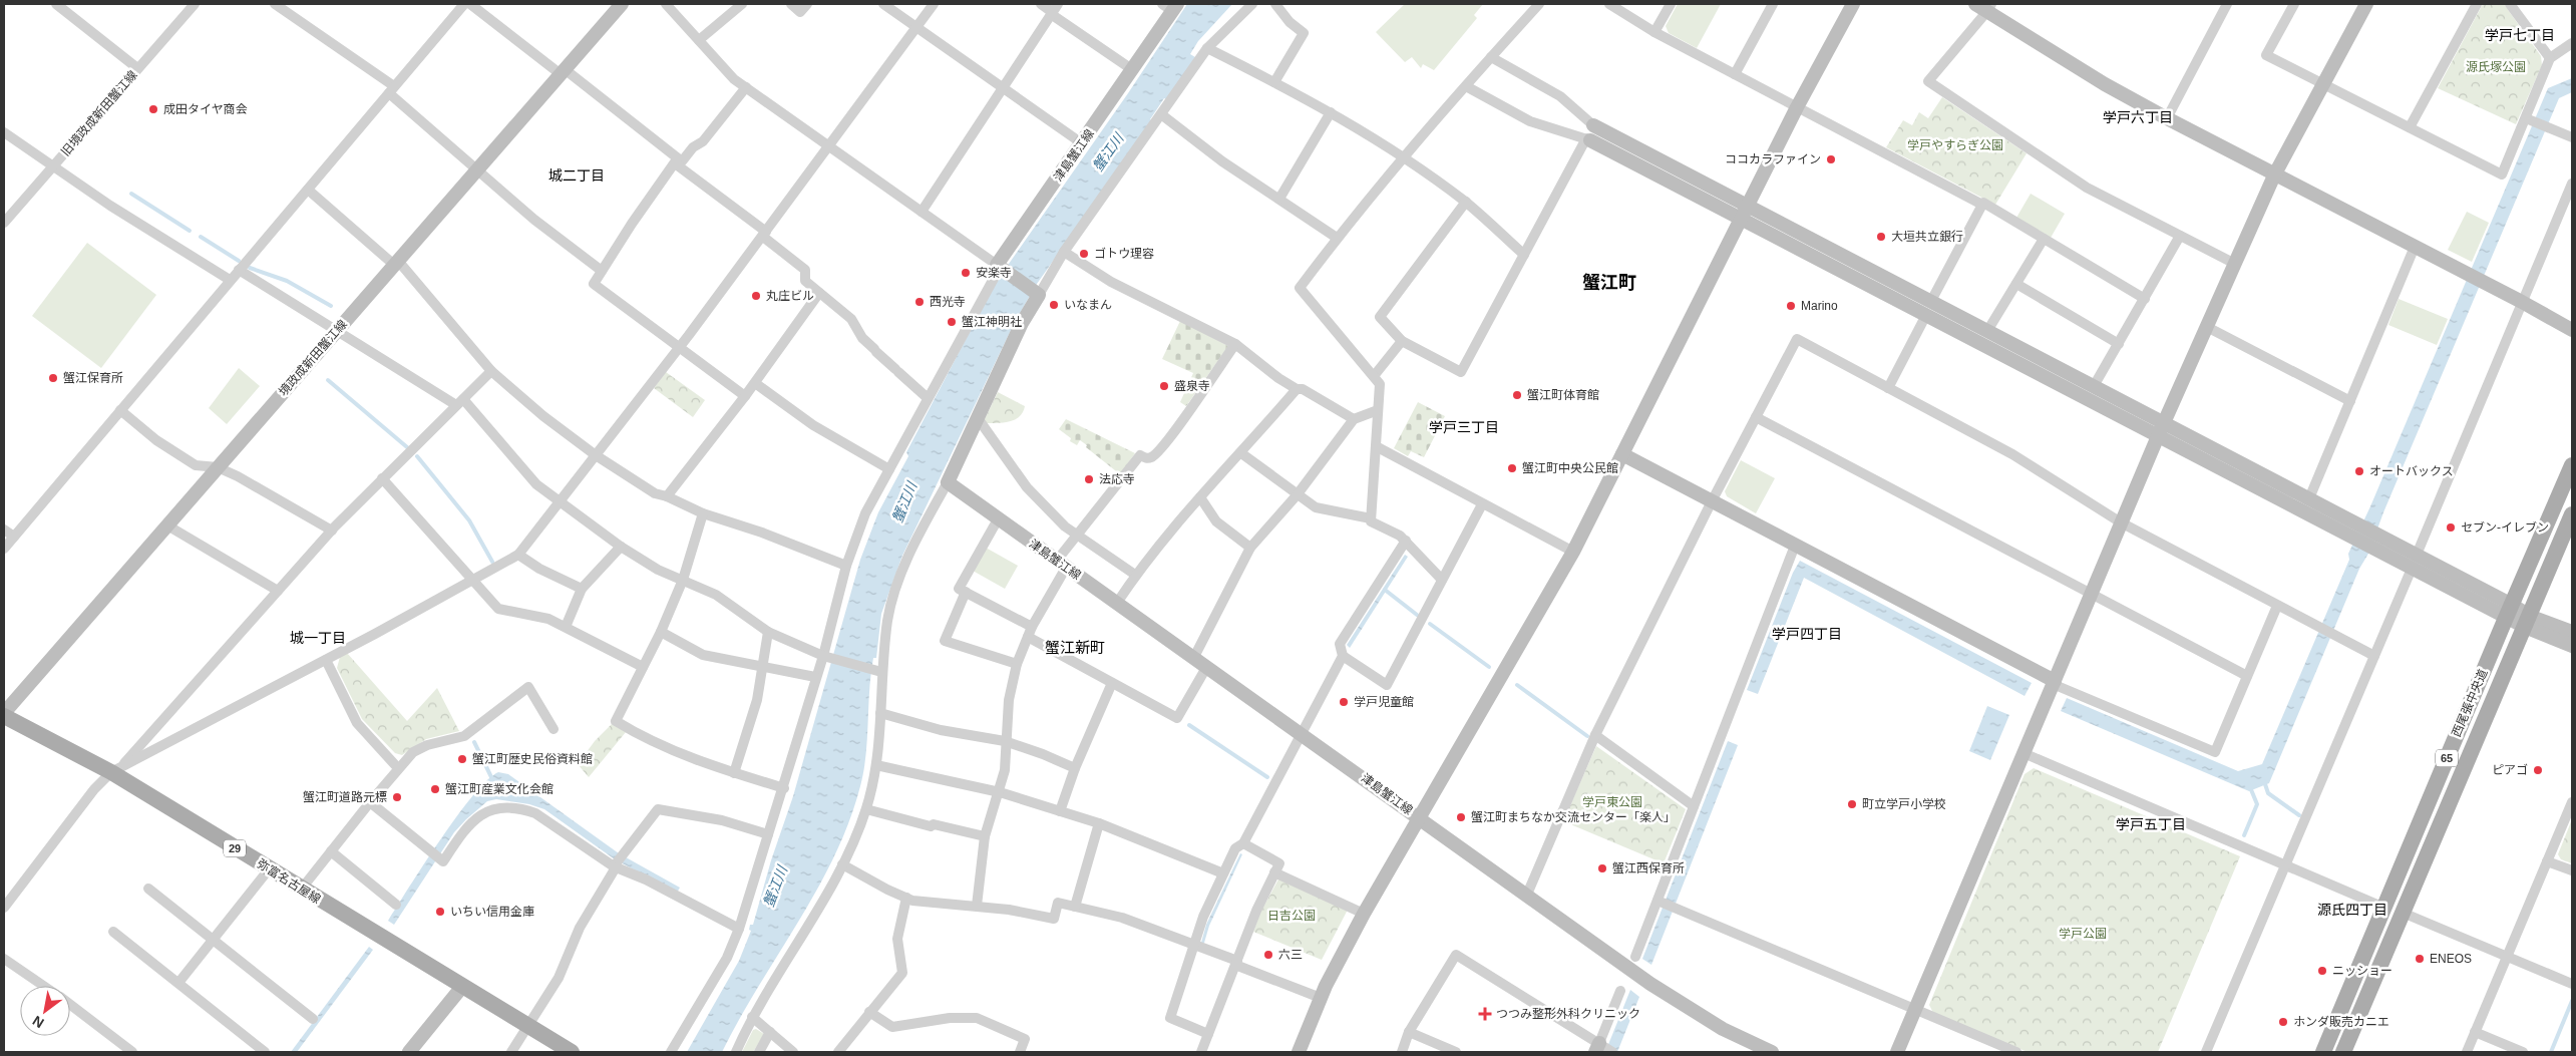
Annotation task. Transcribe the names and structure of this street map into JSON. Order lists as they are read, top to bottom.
{
  "streets": {
    "main road": [
      "西尾張中央道",
      "65",
      "29",
      "弥富名古屋線"
    ],
    "street": ["旧境政成新田蟹江線", "津島蟹江線", "境政成新田蟹江線"]
  },
  "crossings": [
    ["境政成新田蟹江線", "弥富名古屋線"]
  ],
  "districts": [
    "学戸七丁目",
    "学戸六丁目",
    "城二丁目",
    "蟹江町",
    "学戸三丁目",
    "学戸四丁目",
    "城一丁目",
    "蟹江新町",
    "学戸五丁目",
    "源氏四丁目"
  ],
  "water": ["蟹江川"],
  "parks": [
    "源氏塚公園",
    "学戸やすらぎ公園",
    "学戸東公園",
    "日吉公園",
    "学戸公園"
  ],
  "places": {
    "other": [
      "成田タイヤ商会",
      "ココカラファイン",
      "大垣共立銀行",
      "ゴトウ理容",
      "安楽寺",
      "丸庄ビル",
      "西光寺",
      "いなまん",
      "Marino",
      "蟹江神明社",
      "蟹江保育所",
      "盛泉寺",
      "蟹江町体育館",
      "蟹江町中央公民館",
      "オートバックス",
      "法応寺",
      "セブン-イレブン",
      "学戸児童館",
      "蟹江町歴史民俗資料館",
      "ピアゴ",
      "蟹江町産業文化会館",
      "蟹江町道路元標",
      "町立学戸小学校",
      "蟹江町まちなか交流センター「楽人」",
      "蟹江西保育所",
      "いちい信用金庫",
      "六三",
      "ENEOS",
      "ニッショー",
      "ホンダ販売カニエ"
    ],
    "health": ["つつみ整形外科クリニック"]
  },
  "north": "bottom left"
}
